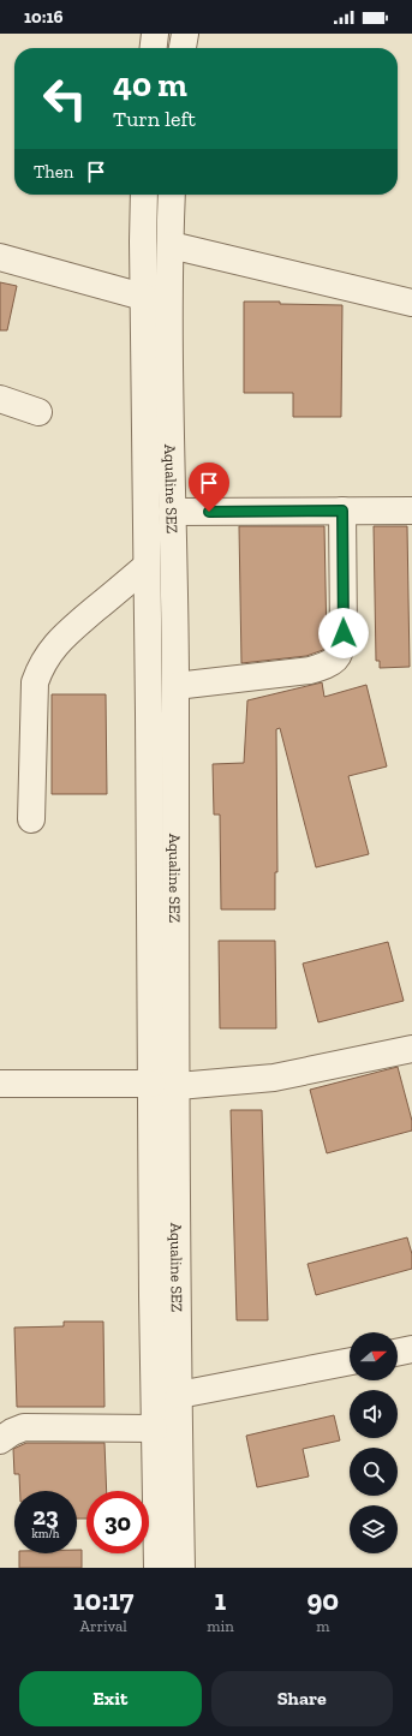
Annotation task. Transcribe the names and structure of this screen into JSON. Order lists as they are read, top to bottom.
{
  "streets": {
    "street": ["Aqualine SEZ"]
  },
  "north": "right",
  "page": {
    "status": "10:16",
    "turn": ["40 m", "Turn left"],
    "then": "Then",
    "speed": "23 km/h",
    "limit": "30",
    "eta": [
      "10:17",
      "Arrival",
      "1",
      "min",
      "90",
      "m"
    ],
    "buttons": ["Exit", "Share"]
  }
}
